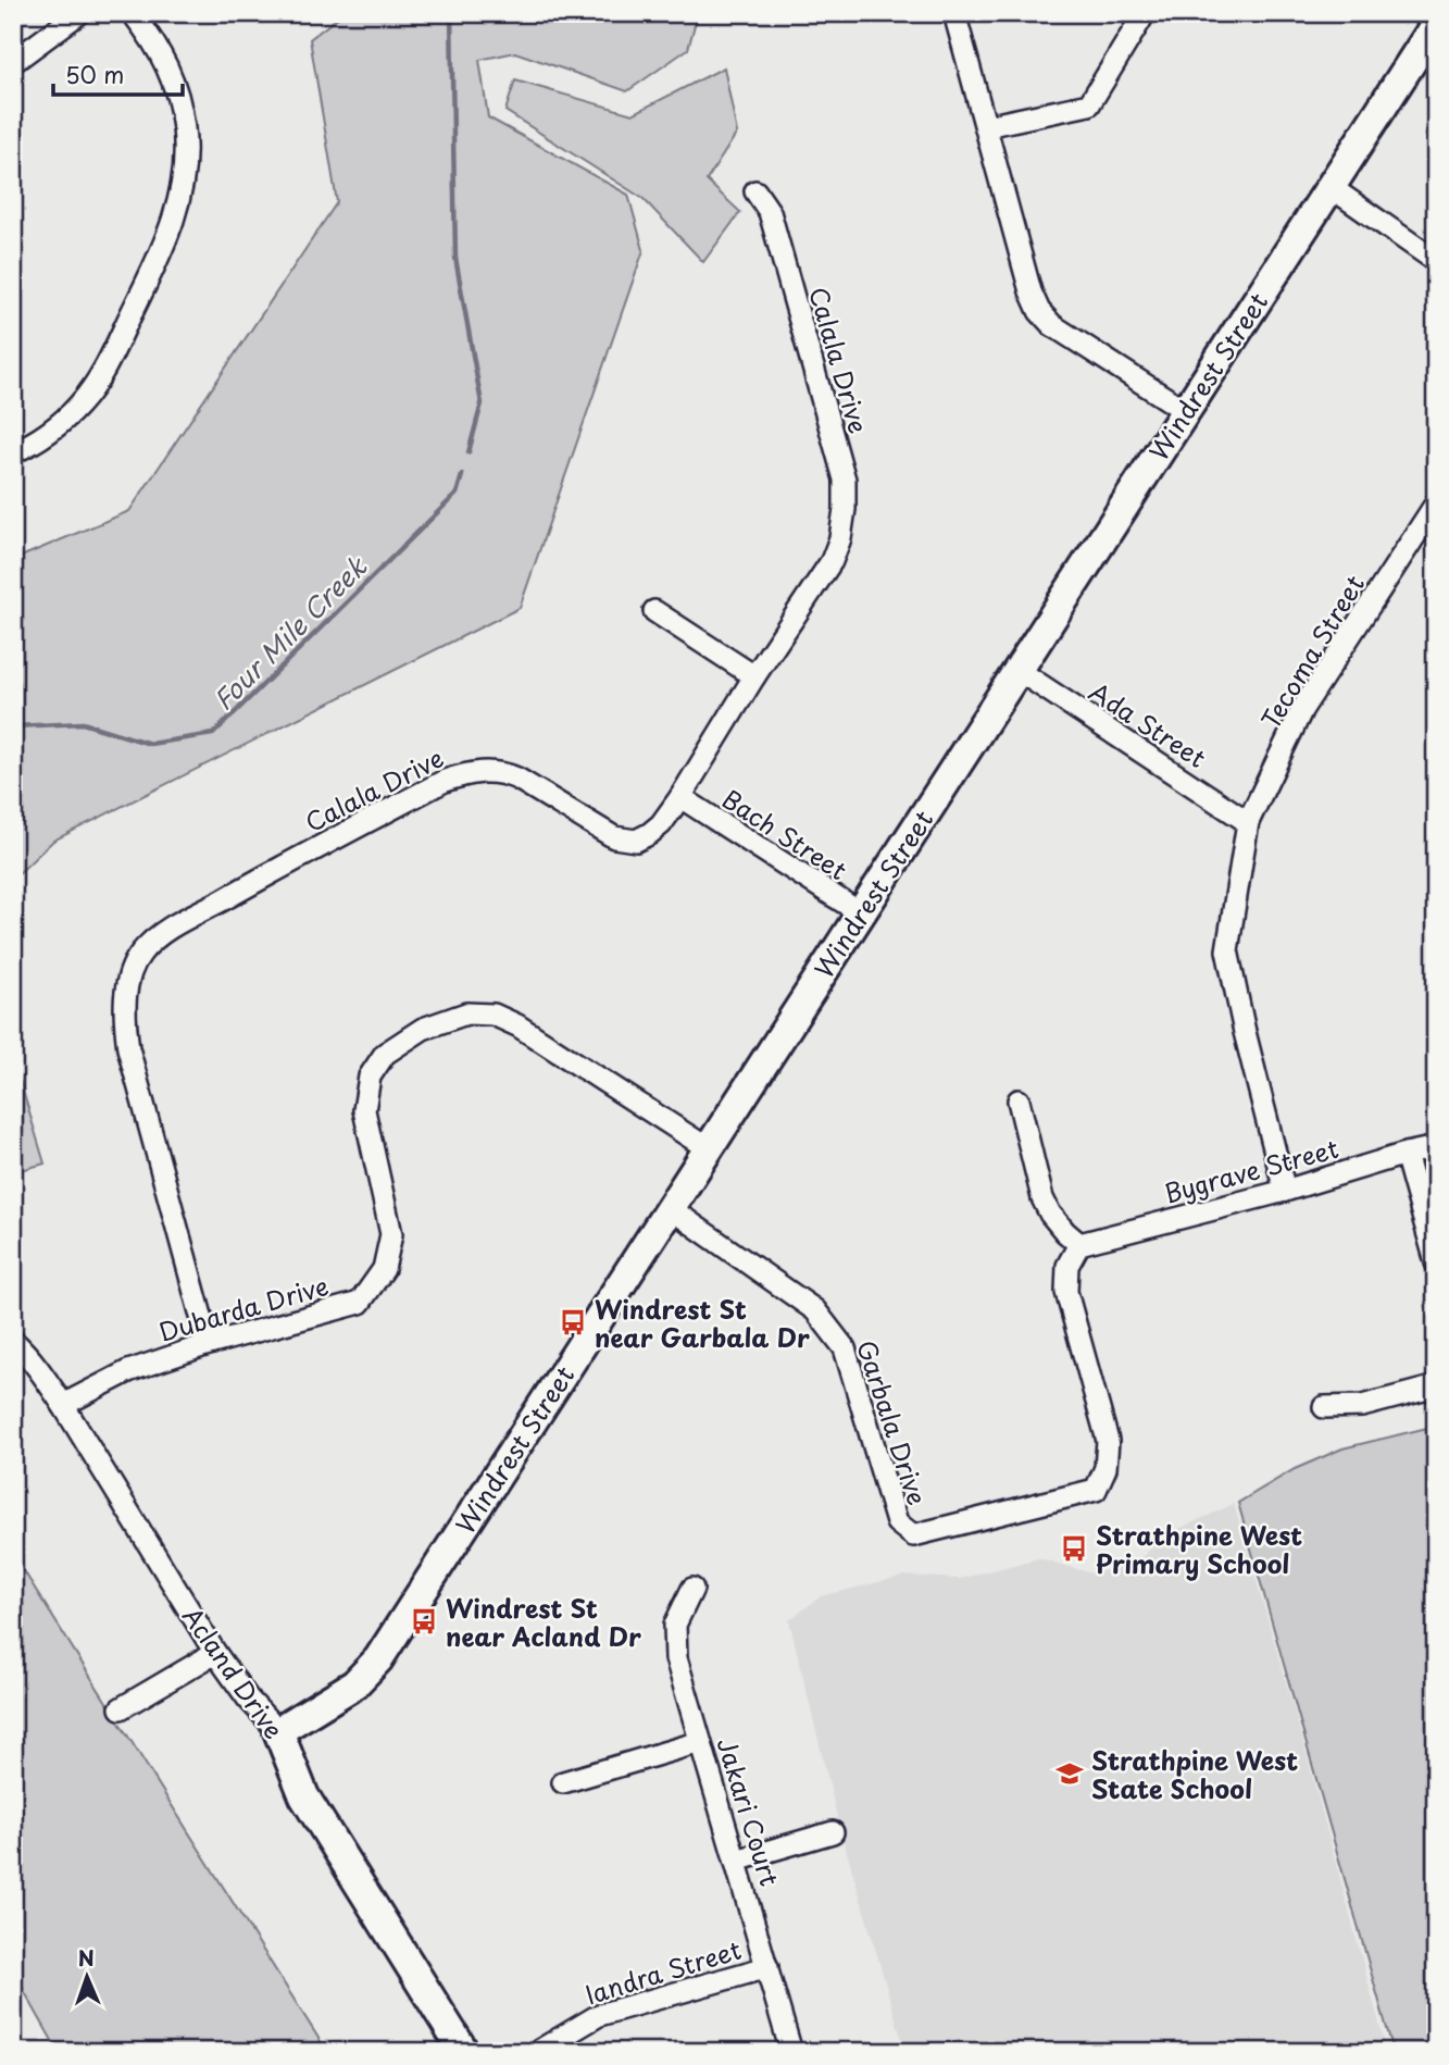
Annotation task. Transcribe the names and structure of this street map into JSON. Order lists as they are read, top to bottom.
{
  "streets": {
    "street": [
      "Calala Drive",
      "Windrest Street",
      "Tecoma Street",
      "Ada Street",
      "Bach Street",
      "Bygrave Street",
      "Dubarda Drive",
      "Garbala Drive",
      "Acland Drive",
      "Jakari Court",
      "Iandra Street"
    ]
  },
  "crossings": [
    ["Calala Drive", "Bach Street"],
    ["Calala Drive", "Dubarda Drive"],
    ["Windrest Street", "Ada Street"],
    ["Windrest Street", "Bach Street"],
    ["Windrest Street", "Dubarda Drive"],
    ["Windrest Street", "Garbala Drive"],
    ["Windrest Street", "Acland Drive"],
    ["Tecoma Street", "Ada Street"],
    ["Tecoma Street", "Bygrave Street"],
    ["Bygrave Street", "Garbala Drive"],
    ["Dubarda Drive", "Acland Drive"],
    ["Jakari Court", "Iandra Street"]
  ],
  "water": ["Four Mile Creek"],
  "places": {
    "bus stop": ["Windrest St near Garbala Dr", "Strathpine West Primary School", "Windrest St near Acland Dr"],
    "school or university": ["Strathpine West State School"]
  },
  "scale_bar": "50 m",
  "north": "top"
}
